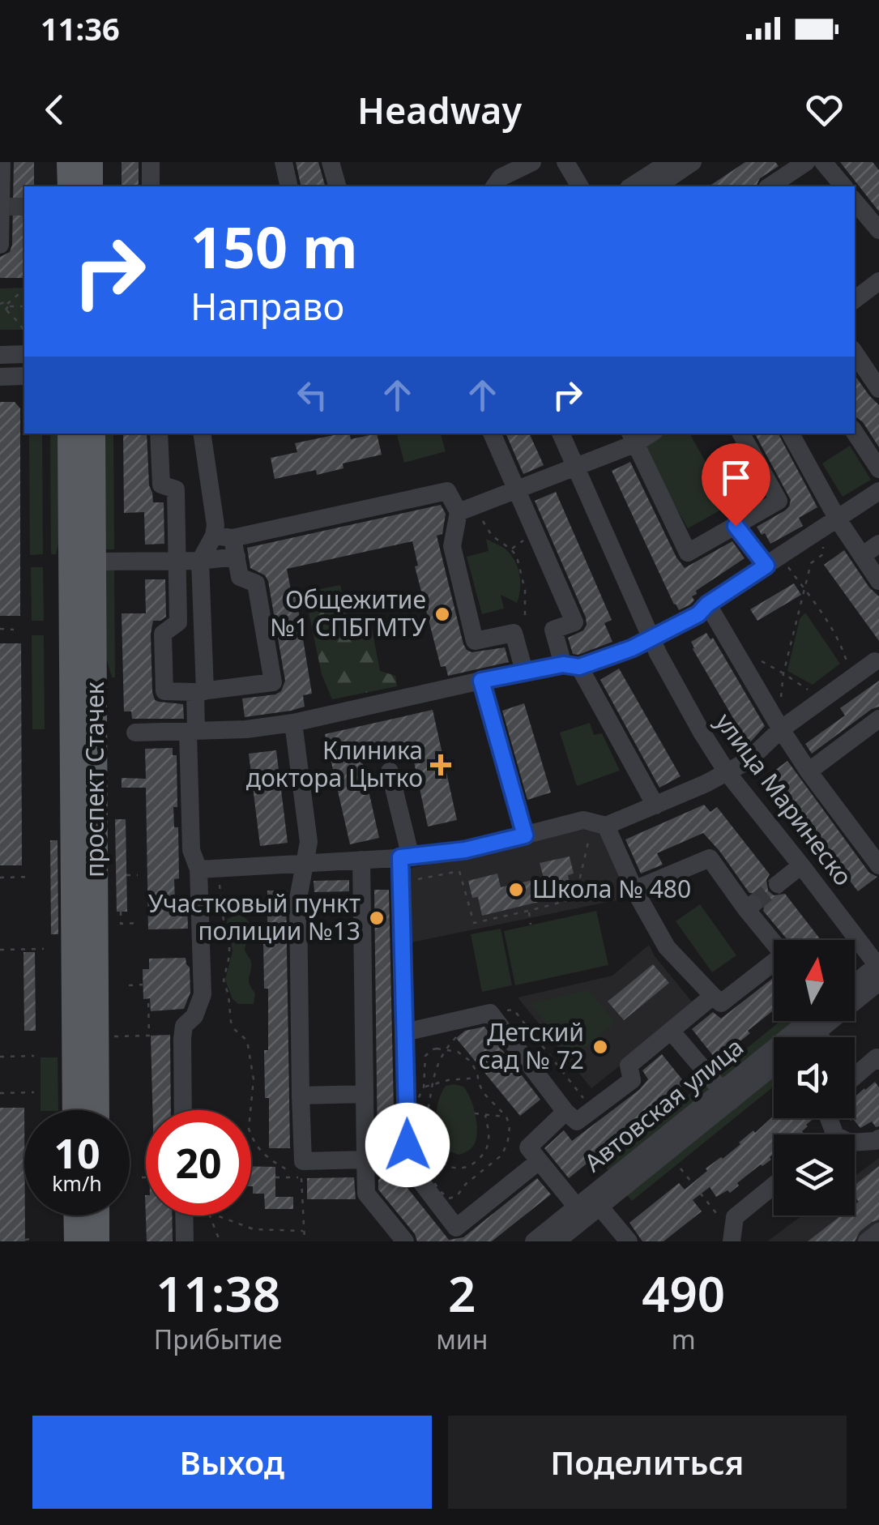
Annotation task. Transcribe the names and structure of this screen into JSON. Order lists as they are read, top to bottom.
{
  "streets": {
    "main road": ["проспект Стачек"],
    "street": ["улица Маринеско", "Автовская улица"]
  },
  "places": {
    "other": [
      "Общежитие №1 СПБГМТУ",
      "Школа № 480",
      "Участковый пункт полиции №13",
      "Детский сад № 72"
    ],
    "health": ["Клиника доктора Цытко"]
  },
  "north": "top",
  "page": {
    "status": "11:36",
    "header": "Headway",
    "turn": ["150 m", "Направо"],
    "speed": "10 km/h",
    "limit": "20",
    "eta": [
      "11:38",
      "Прибытие",
      "2",
      "мин",
      "490",
      "m"
    ],
    "buttons": ["Выход", "Поделиться"]
  }
}
